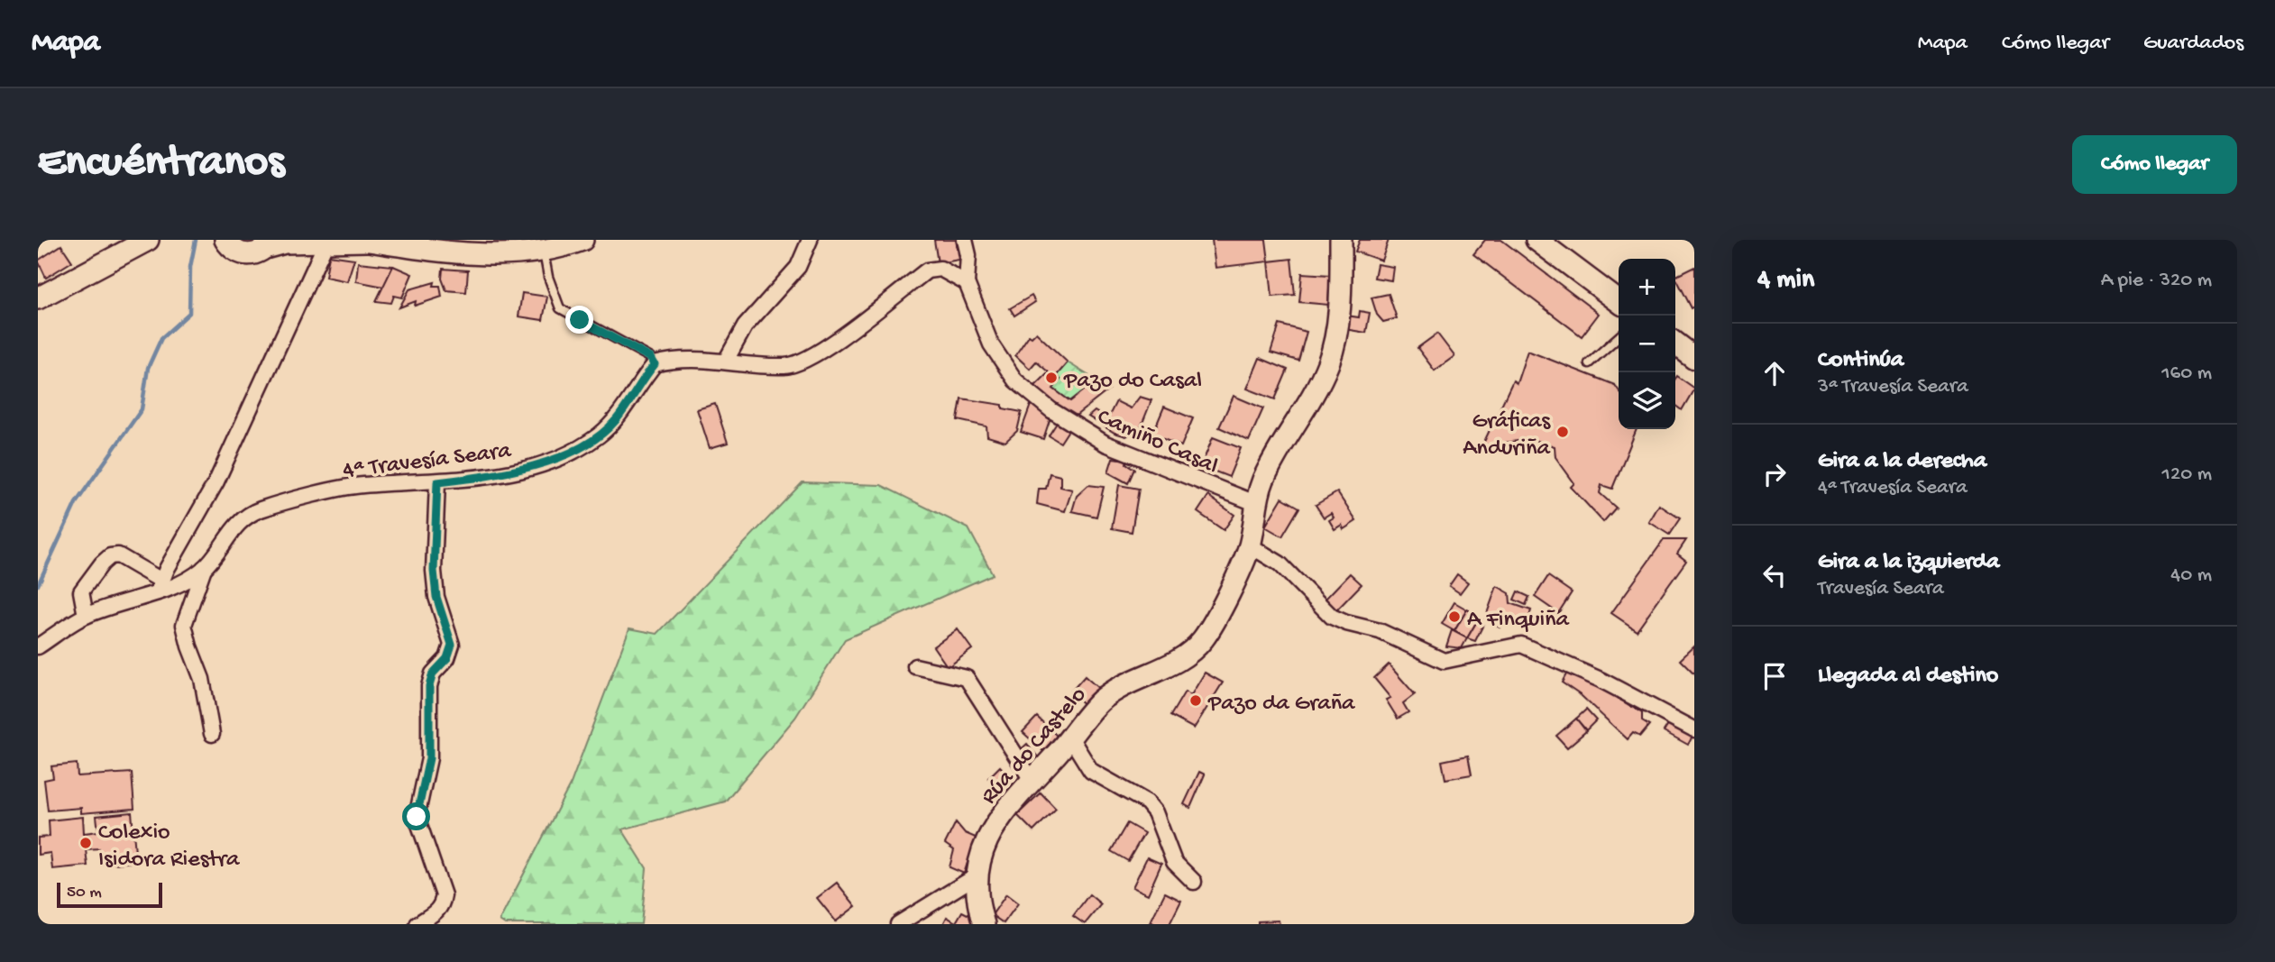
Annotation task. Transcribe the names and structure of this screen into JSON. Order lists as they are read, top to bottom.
{
  "streets": {
    "street": ["Camiño Casal", "4ª Travesía Seara", "Rúa do Castelo"]
  },
  "crossings": [
    ["Camiño Casal", "Rúa do Castelo"]
  ],
  "places": [
    "Pazo do Casal",
    "Gráficas Anduriña",
    "A Finquiña",
    "Pazo da Graña",
    "Colexio Isidora Riestra"
  ],
  "scale_bar": "50 m",
  "page": {
    "header": "Mapa",
    "nav": ["Mapa", "Cómo llegar", "Guardados"],
    "buttons": "Cómo llegar",
    "title": "Encuéntranos",
    "heading": ["4 min", "A pie · 320 m"],
    "map_buttons": ["+", "−"],
    "list": [
      ["Continúa", "3ª Travesía Seara", "160 m"],
      ["Gira a la derecha", "4ª Travesía Seara", "120 m"],
      ["Gira a la izquierda", "Travesía Seara", "40 m"],
      "Llegada al destino"
    ],
    "scale": "50 m"
  }
}
